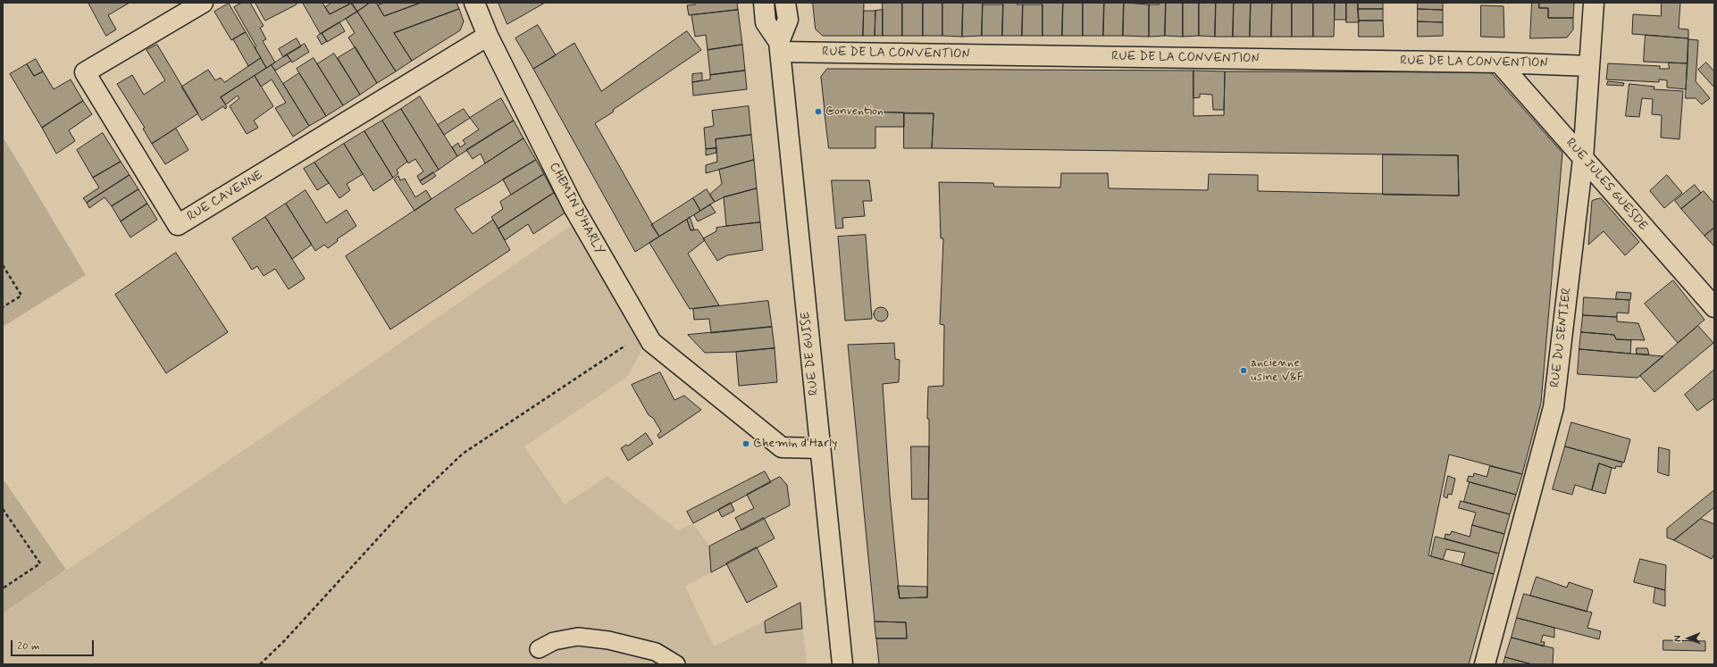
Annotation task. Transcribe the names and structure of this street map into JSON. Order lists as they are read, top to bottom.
{
  "streets": {
    "street": [
      "RUE DE LA CONVENTION",
      "RUE JULES GUESDE",
      "RUE CAVENNE",
      "CHEMIN D'HARLY",
      "RUE DU SENTIER",
      "RUE DE GUISE"
    ]
  },
  "crossings": [
    ["RUE DE LA CONVENTION", "RUE JULES GUESDE"],
    ["RUE DE LA CONVENTION", "RUE DU SENTIER"],
    ["RUE DE LA CONVENTION", "RUE DE GUISE"],
    ["RUE JULES GUESDE", "RUE DU SENTIER"],
    ["RUE CAVENNE", "CHEMIN D'HARLY"],
    ["CHEMIN D'HARLY", "RUE DE GUISE"]
  ],
  "places": ["Convention", "ancienne usine V&F", "Chemin d'Harly"],
  "scale_bar": "20 m",
  "north": "left"
}
